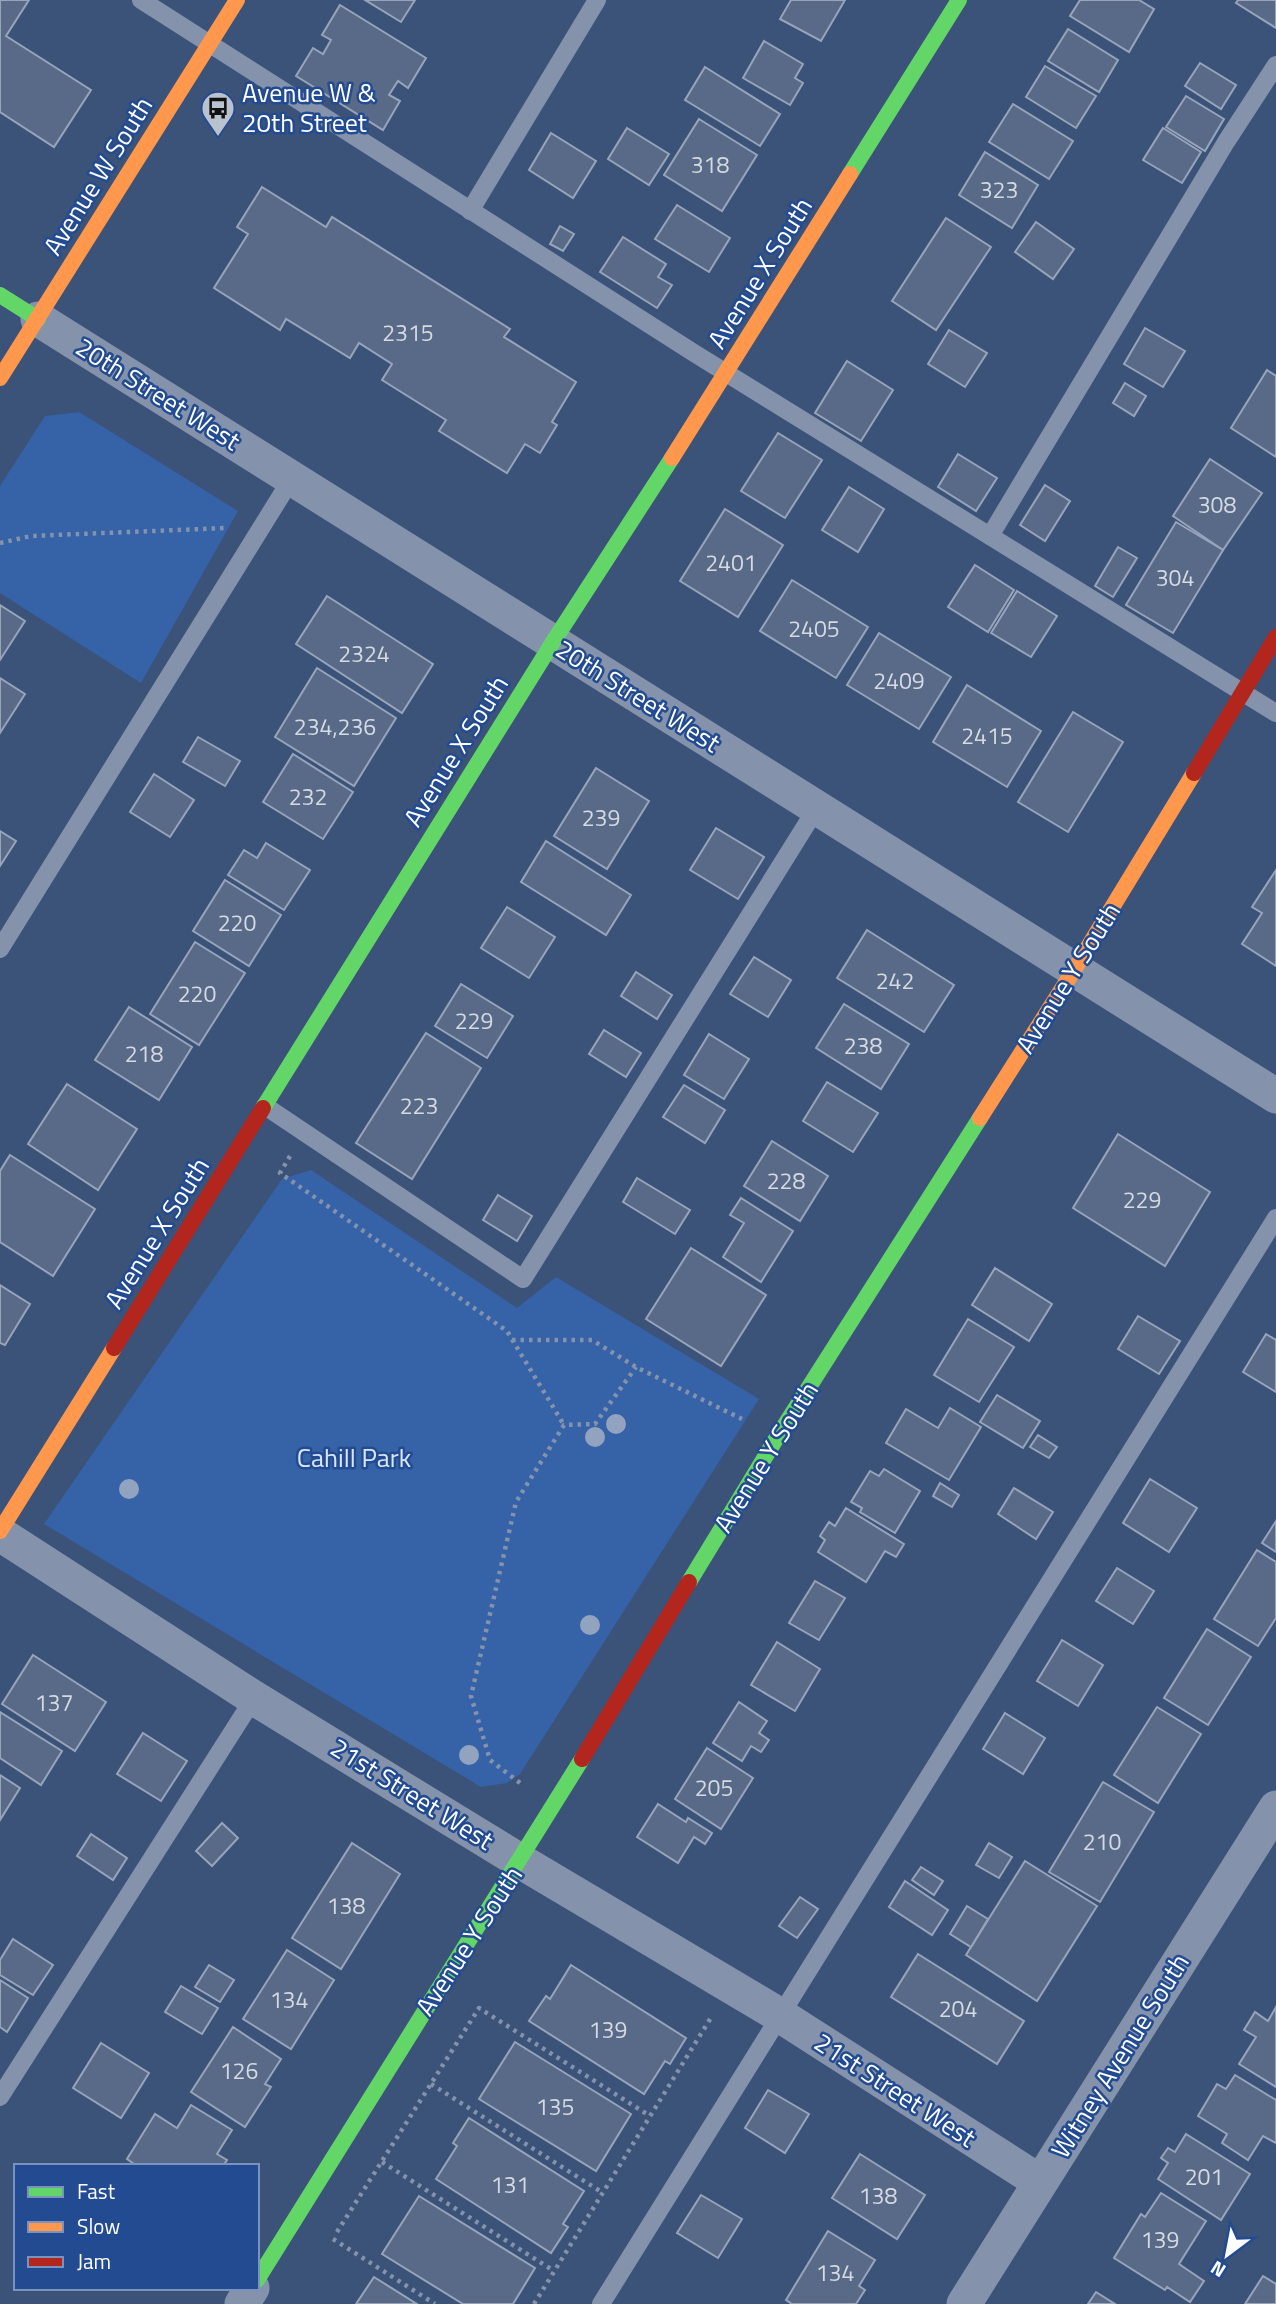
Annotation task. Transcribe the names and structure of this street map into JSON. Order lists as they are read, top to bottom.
{
  "streets": {
    "street": [
      "Avenue W South",
      "Avenue X South",
      "20th Street West",
      "Avenue Y South",
      "21st Street West",
      "Witney Avenue South"
    ]
  },
  "crossings": [
    ["Avenue W South", "20th Street West"],
    ["Avenue X South", "20th Street West"],
    ["Avenue X South", "21st Street West"],
    ["20th Street West", "Avenue Y South"],
    ["Avenue Y South", "21st Street West"],
    ["21st Street West", "Witney Avenue South"]
  ],
  "parks": ["Cahill Park"],
  "places": {
    "bus stop": ["Avenue W & 20th Street"]
  },
  "house_numbers": [
    "318",
    "323",
    "2315",
    "308",
    "2401",
    "304",
    "2405",
    "2324",
    "2409",
    "234,236",
    "2415",
    "232",
    "239",
    "220",
    "242",
    "220",
    "229",
    "238",
    "218",
    "223",
    "228",
    "229",
    "137",
    "205",
    "210",
    "138",
    "134",
    "204",
    "139",
    "126",
    "135",
    "201",
    "131",
    "138",
    "139",
    "134"
  ],
  "legend": ["Fast", "Slow", "Jam"],
  "north": "bottom left"
}
